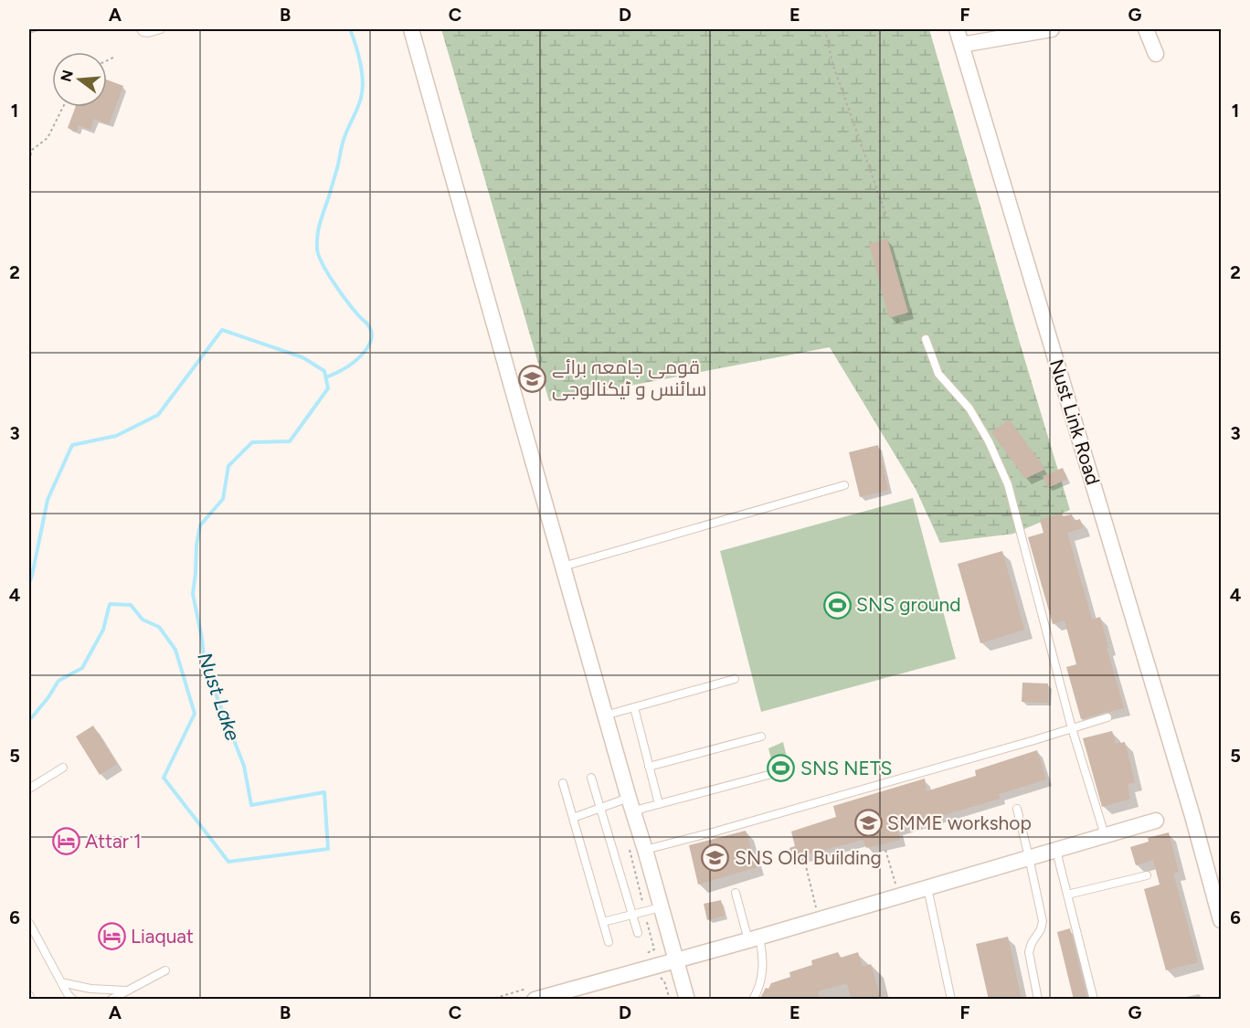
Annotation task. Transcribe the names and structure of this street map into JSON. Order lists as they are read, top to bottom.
{
  "streets": {
    "street": ["Nust Link Road"]
  },
  "water": ["Nust Lake"],
  "places": {
    "school or university": ["قومی جامعہ برائے سائنس و ٹیکنالوجی", "SMME workshop", "SNS Old Building"],
    "sports": ["SNS ground", "SNS NETS"],
    "hotel": ["Attar 1", "Liaquat"]
  },
  "north": "left",
  "grid": {
    "columns": [
      "A",
      "B",
      "C",
      "D",
      "E",
      "F",
      "G"
    ],
    "rows": [
      "1",
      "2",
      "3",
      "4",
      "5",
      "6"
    ]
  }
}
